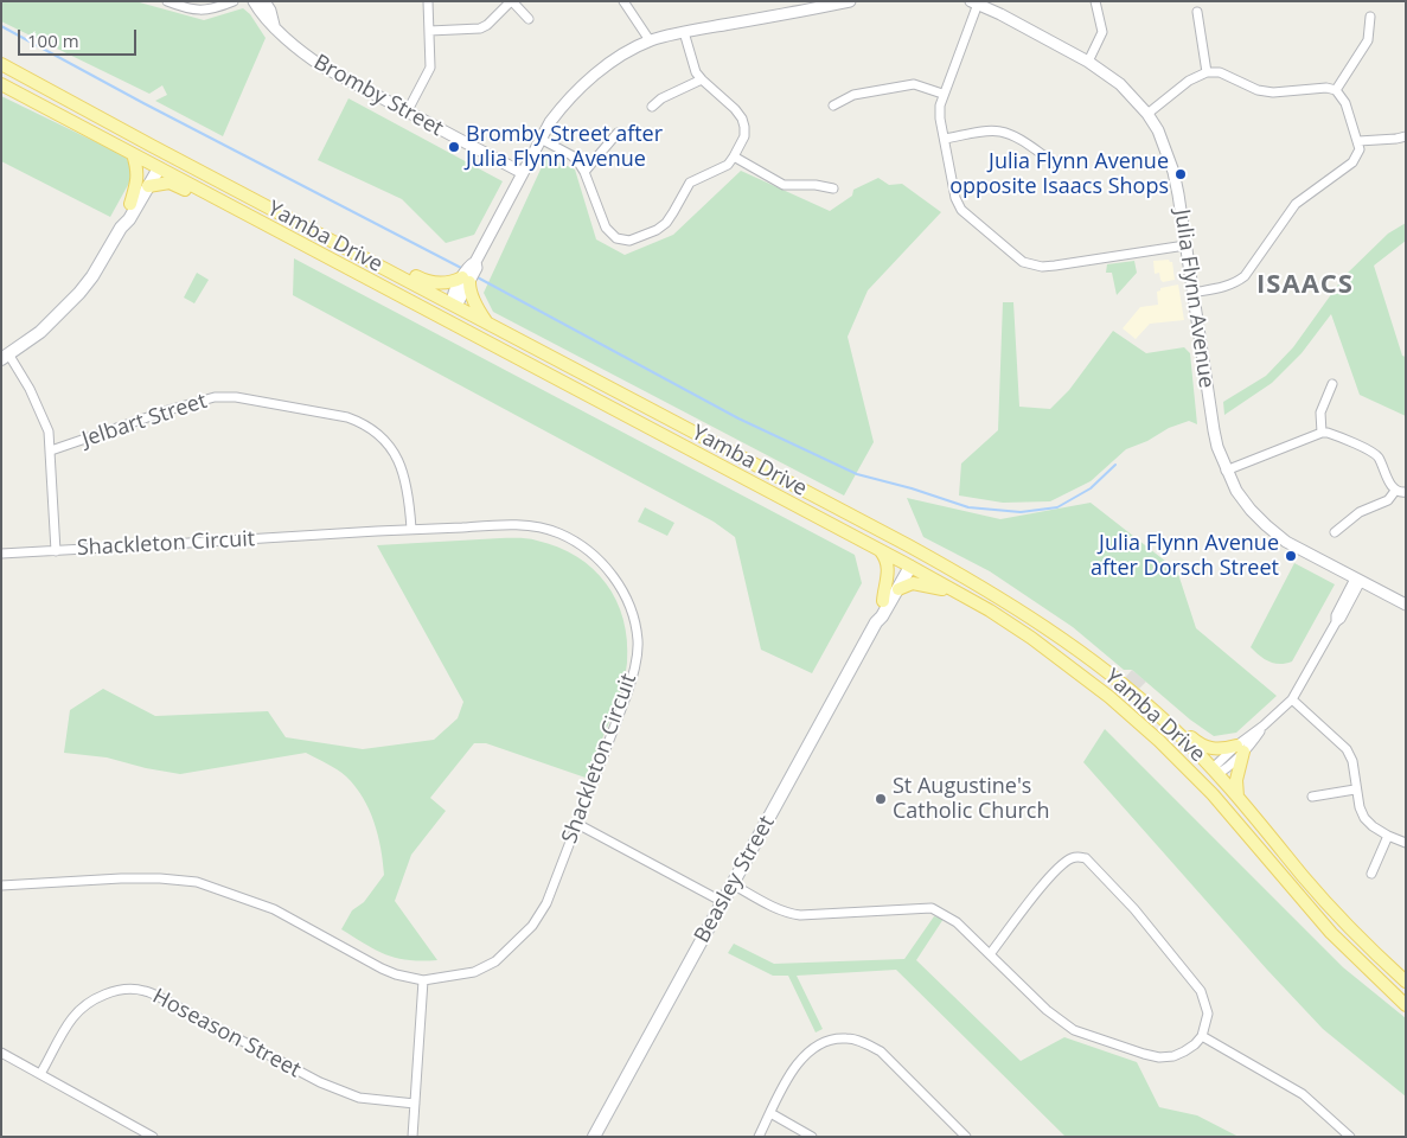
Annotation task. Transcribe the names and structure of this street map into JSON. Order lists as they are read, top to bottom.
{
  "streets": {
    "main road": ["Yamba Drive", "Beasley Street"],
    "street": [
      "Bromby Street",
      "Julia Flynn Avenue",
      "Jelbart Street",
      "Shackleton Circuit",
      "Hoseason Street"
    ]
  },
  "crossings": [
    ["Yamba Drive", "Beasley Street"],
    ["Jelbart Street", "Shackleton Circuit"]
  ],
  "districts": ["ISAACS"],
  "places": [
    "Bromby Street after Julia Flynn Avenue",
    "Julia Flynn Avenue opposite Isaacs Shops",
    "Julia Flynn Avenue after Dorsch Street",
    "St Augustine's Catholic Church"
  ],
  "scale_bar": "100 m"
}
